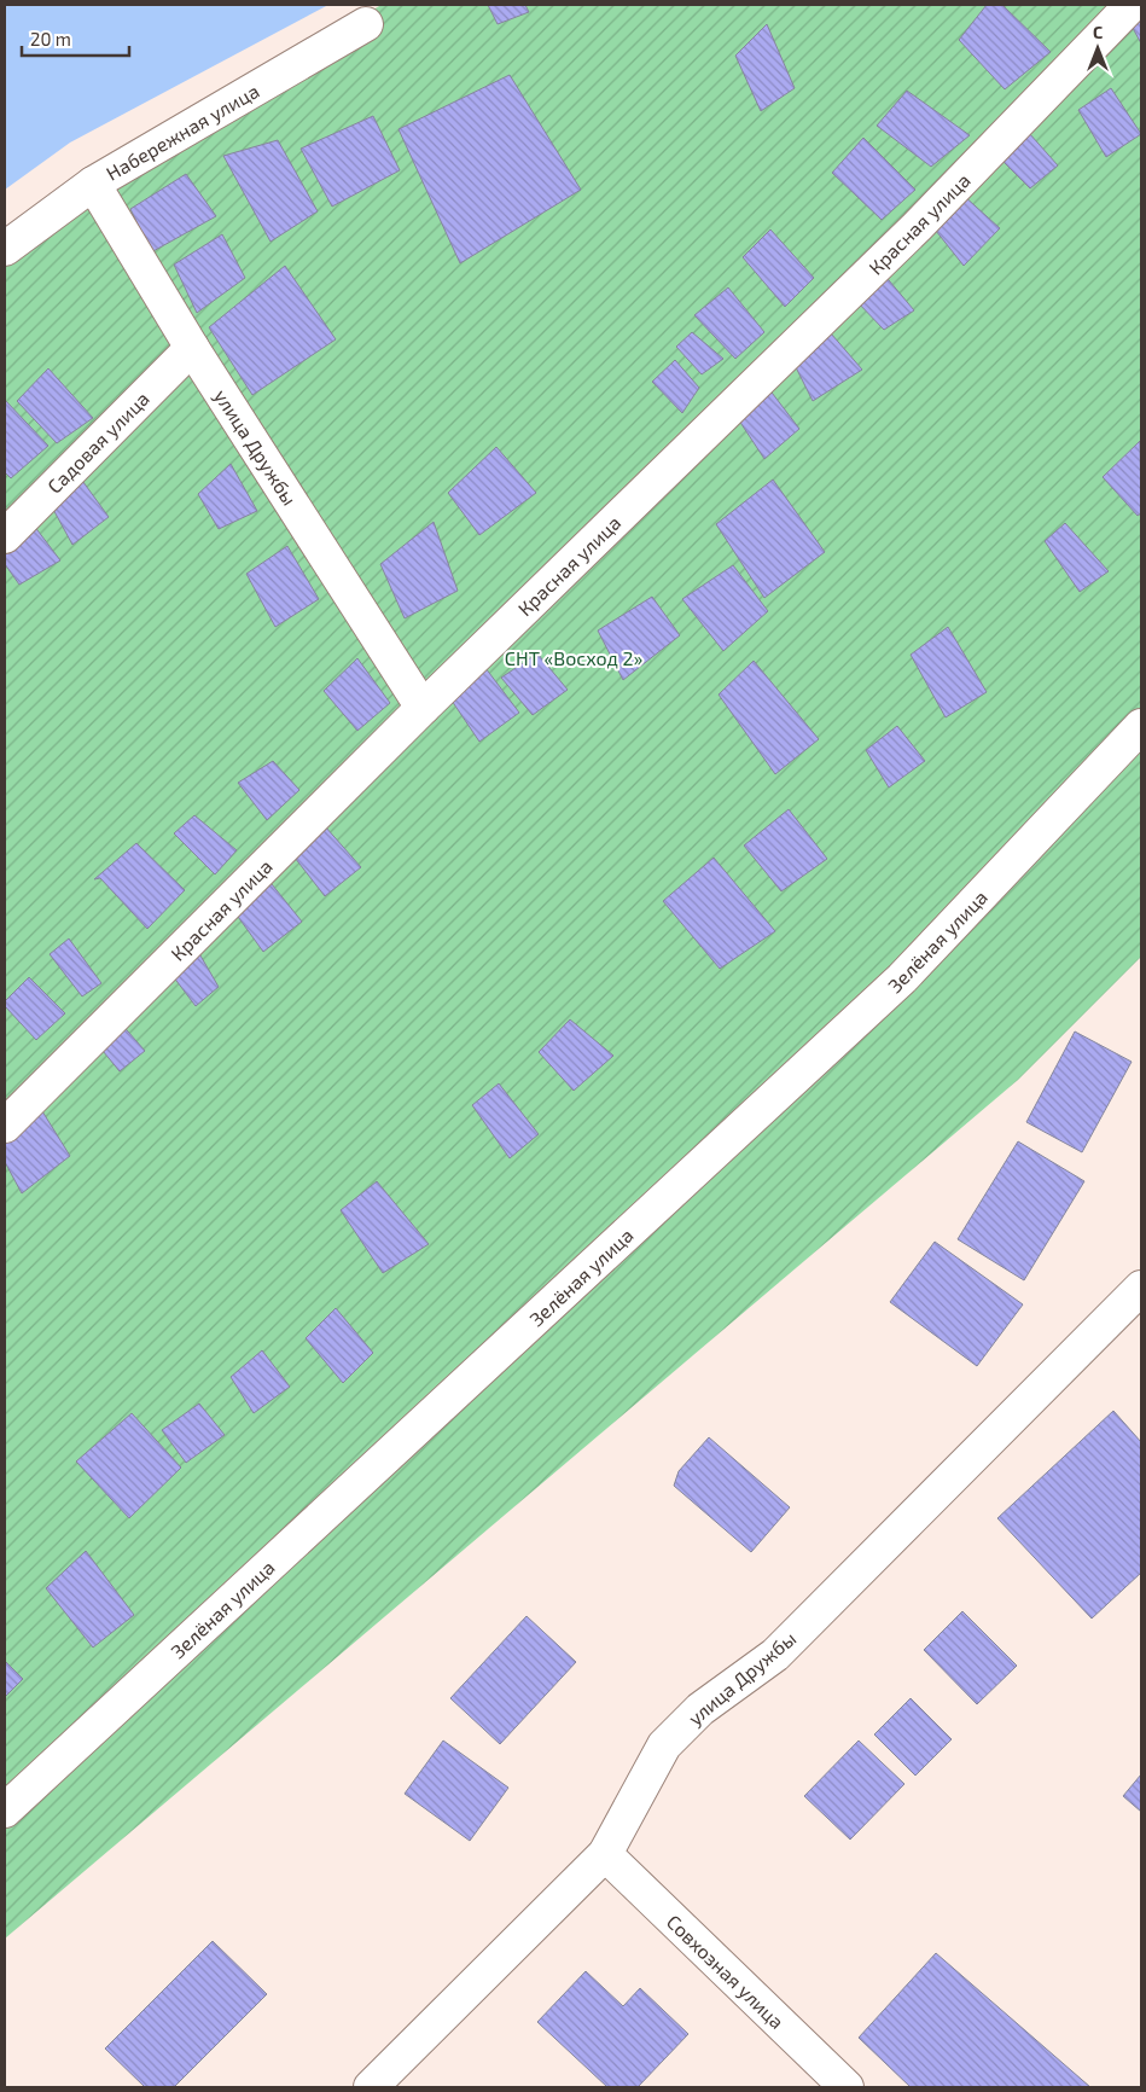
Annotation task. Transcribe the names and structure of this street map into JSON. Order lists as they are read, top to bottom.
{
  "streets": {
    "street": [
      "Набережная улица",
      "Красная улица",
      "Садовая улица",
      "улица Дружбы",
      "Зелёная улица",
      "Совхозная улица"
    ]
  },
  "crossings": [
    ["Набережная улица", "улица Дружбы"],
    ["Красная улица", "улица Дружбы"],
    ["Садовая улица", "улица Дружбы"],
    ["улица Дружбы", "Совхозная улица"]
  ],
  "parks": ["СНТ «Восход 2»"],
  "scale_bar": "20 m",
  "north": "top"
}
